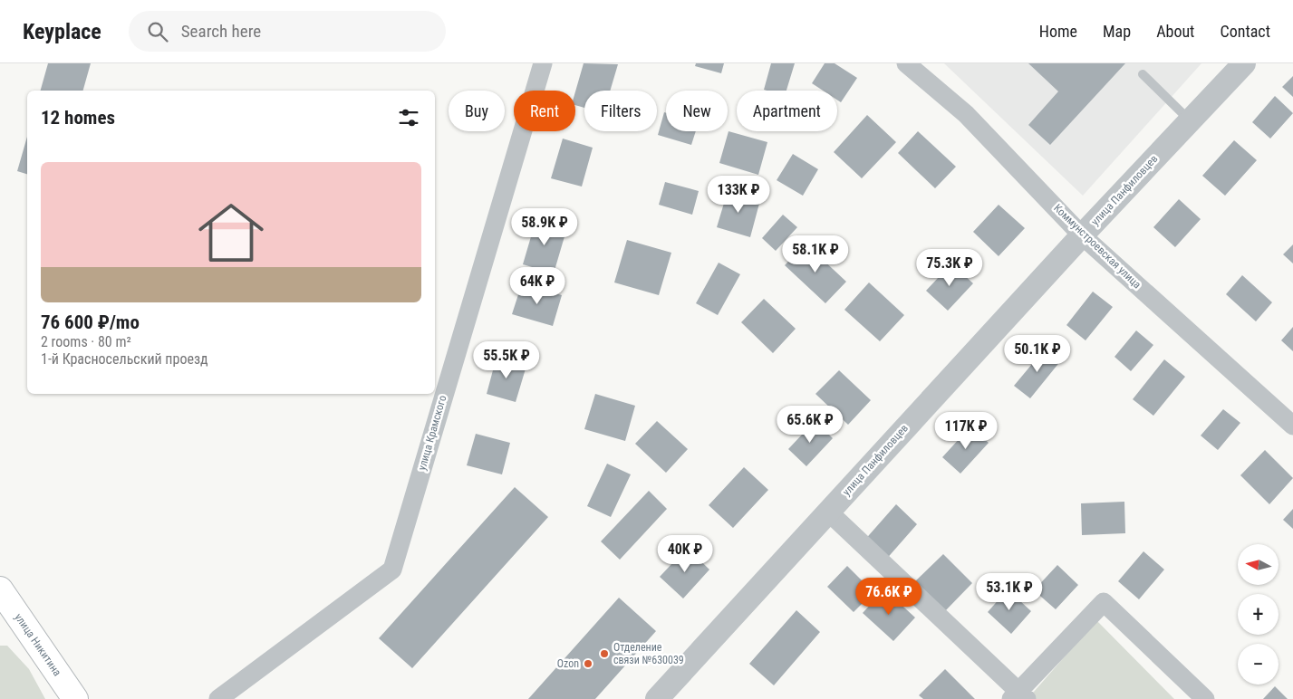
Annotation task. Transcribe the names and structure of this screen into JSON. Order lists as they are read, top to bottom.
{
  "streets": {
    "main road": ["улица Никитина"],
    "street": ["улица Панфиловцев", "Коммунстроевская улица", "улица Крамского"]
  },
  "crossings": [
    ["улица Панфиловцев", "Коммунстроевская улица"]
  ],
  "places": ["Отделение связи №630039", "Ozon"],
  "north": "left",
  "page": {
    "header": "Keyplace",
    "search": "Search here",
    "nav": [
      "Home",
      "Map",
      "About",
      "Contact"
    ],
    "chip": [
      "Buy",
      "Rent",
      "Filters",
      "New",
      "Apartment"
    ],
    "heading": "12 homes",
    "list": [
      {
        "name": "76 600 ₽/mo",
        "note": "2 rooms · 80 m² · 1-й Красносельский проезд"
      }
    ],
    "price": [
      "133K ₽",
      "58.9K ₽",
      "58.1K ₽",
      "75.3K ₽",
      "64K ₽",
      "50.1K ₽",
      "55.5K ₽",
      "65.6K ₽",
      "117K ₽",
      "40K ₽",
      "53.1K ₽",
      "76.6K ₽"
    ],
    "map_buttons": ["+", "−"]
  }
}
